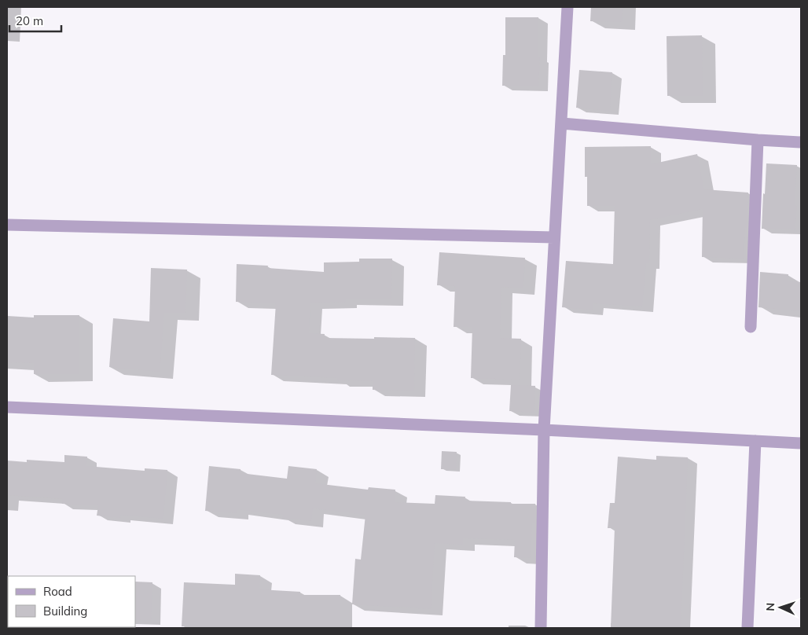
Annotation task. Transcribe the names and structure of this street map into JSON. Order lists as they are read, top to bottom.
{
  "legend": ["Road", "Building"],
  "scale_bar": "20 m",
  "north": "left"
}
